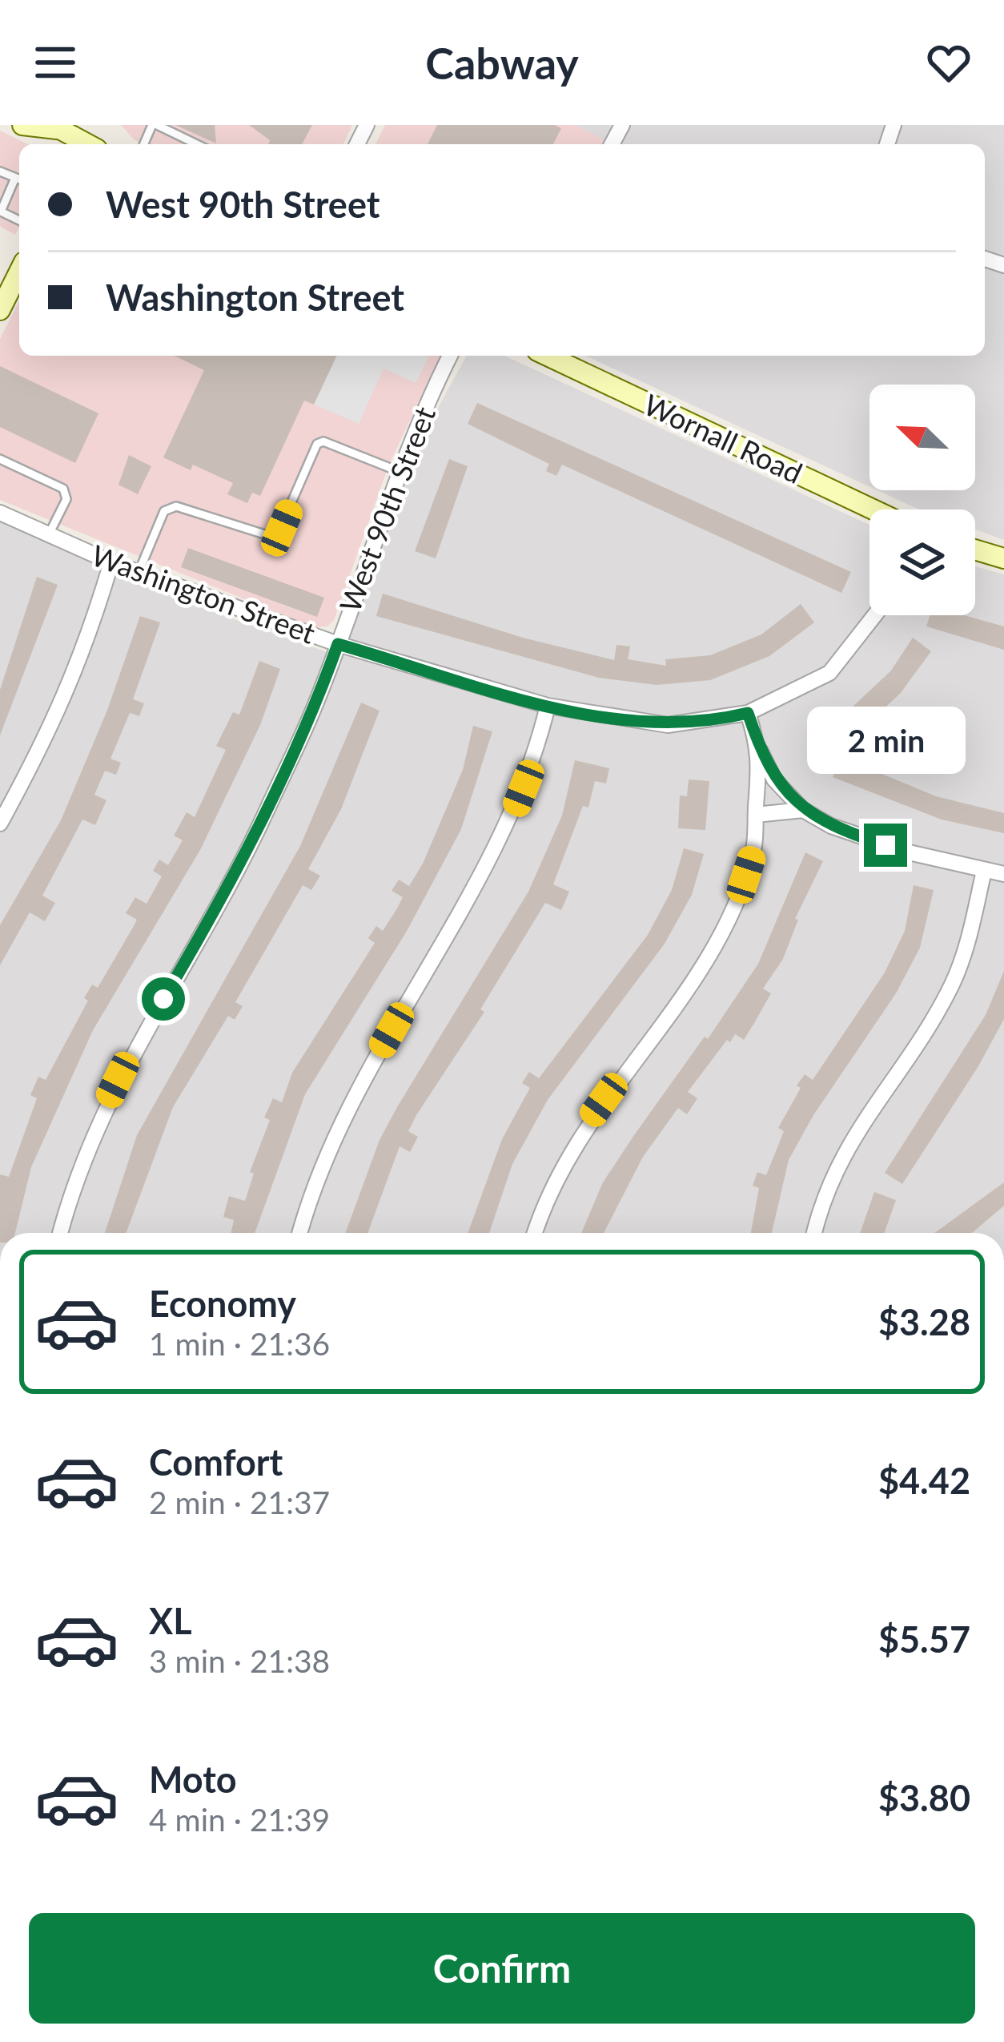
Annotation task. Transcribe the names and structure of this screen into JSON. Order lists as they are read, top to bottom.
{
  "streets": {
    "main road": ["Wornall Road"],
    "street": ["West 90th Street", "Washington Street"]
  },
  "crossings": [
    ["West 90th Street", "Washington Street"]
  ],
  "north": "top left",
  "page": {
    "header": "Cabway",
    "banner": ["West 90th Street", "Washington Street"],
    "bubble": "2 min",
    "list": [
      {
        "name": "Economy",
        "note": "1 min · 21:36",
        "value": "$3.28"
      },
      {
        "name": "Comfort",
        "note": "2 min · 21:37",
        "value": "$4.42"
      },
      {
        "name": "XL",
        "note": "3 min · 21:38",
        "value": "$5.57"
      },
      {
        "name": "Moto",
        "note": "4 min · 21:39",
        "value": "$3.80"
      }
    ],
    "buttons": "Confirm"
  }
}
